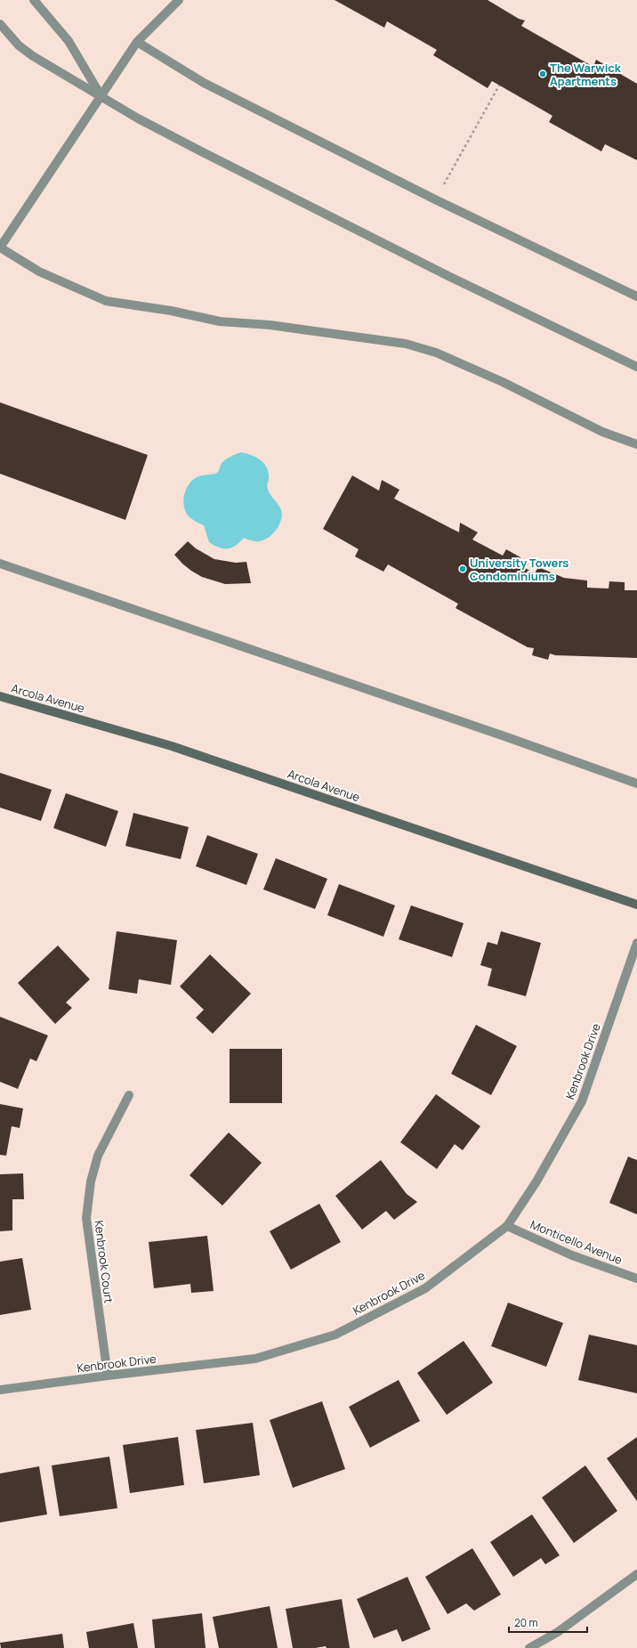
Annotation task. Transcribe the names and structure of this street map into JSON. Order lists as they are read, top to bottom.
{
  "streets": {
    "street": [
      "Arcola Avenue",
      "Kenbrook Drive",
      "Monticello Avenue",
      "Kenbrook Court"
    ]
  },
  "crossings": [
    ["Kenbrook Drive", "Monticello Avenue"],
    ["Kenbrook Drive", "Kenbrook Court"]
  ],
  "places": ["The Warwick Apartments", "University Towers Condominiums"],
  "scale_bar": "20 m"
}
